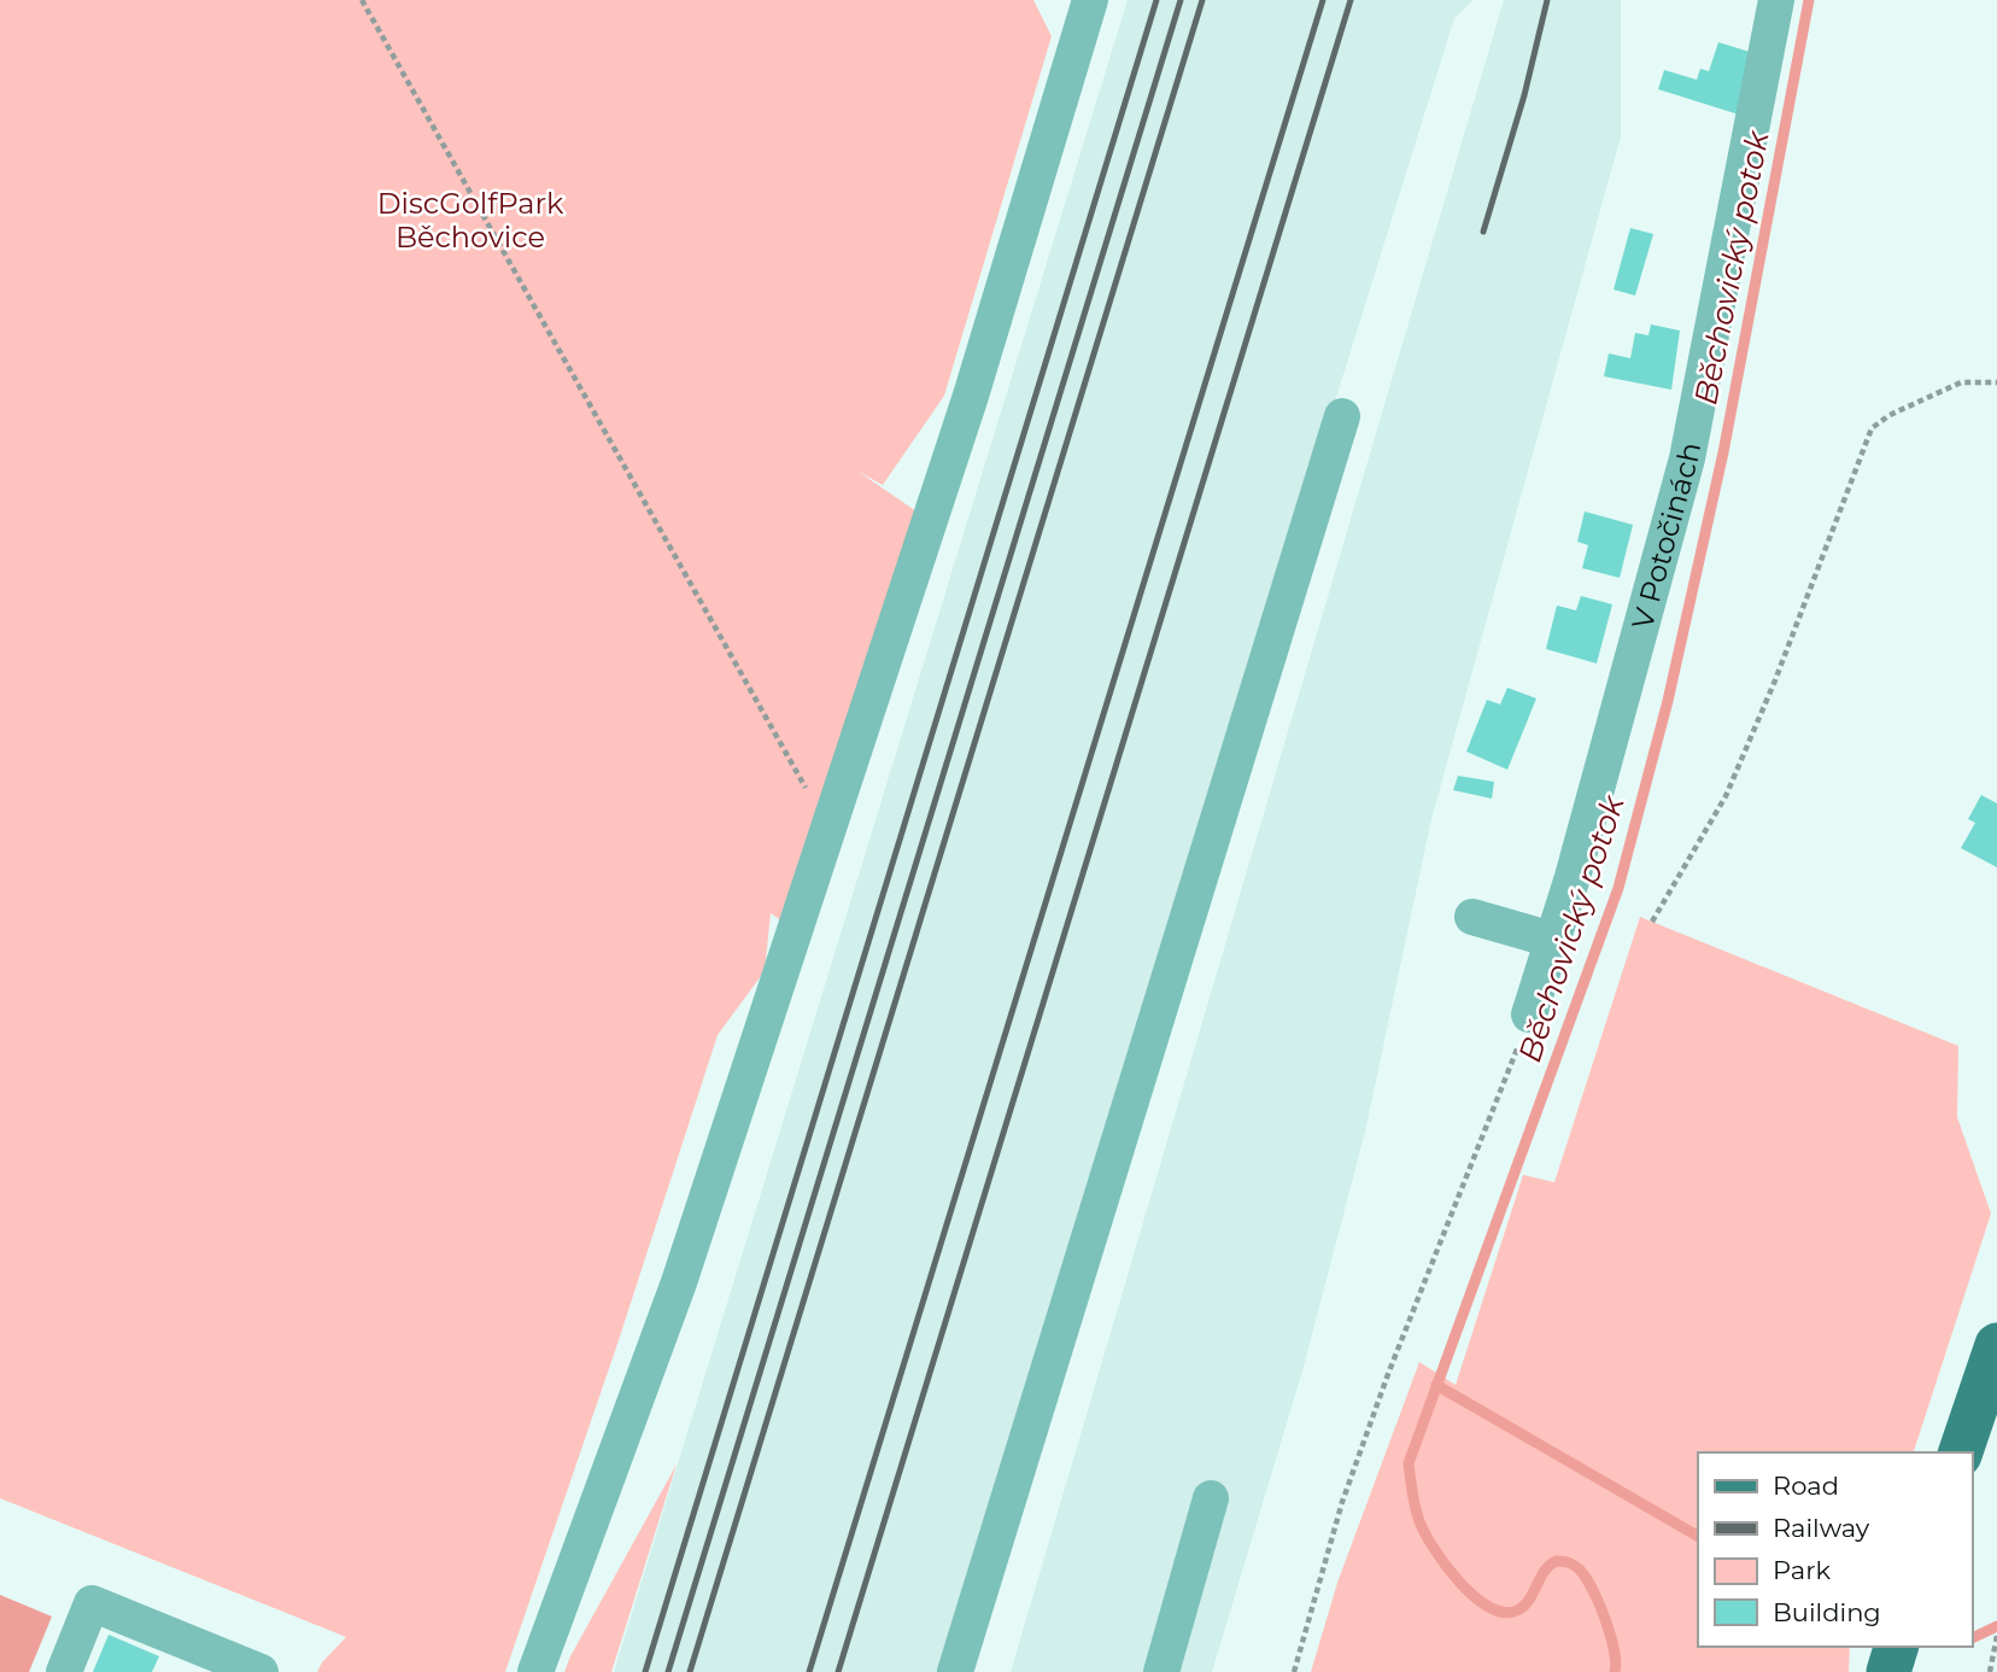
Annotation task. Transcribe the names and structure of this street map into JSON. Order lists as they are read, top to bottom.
{
  "streets": {
    "street": ["V Potočinách"]
  },
  "water": ["Běchovický potok"],
  "parks": ["DiscGolfPark Běchovice"],
  "legend": [
    "Road",
    "Railway",
    "Park",
    "Building"
  ]
}
